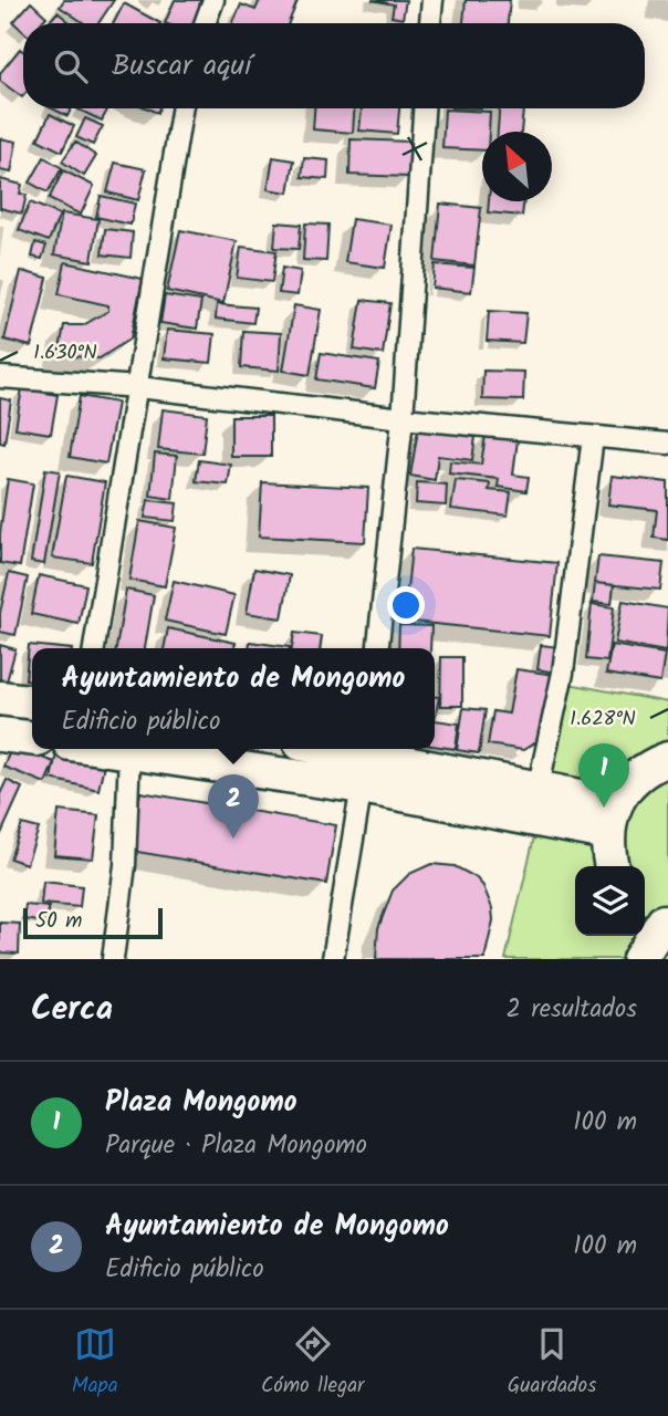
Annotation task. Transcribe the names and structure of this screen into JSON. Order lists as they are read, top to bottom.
{
  "scale_bar": "50 m",
  "north": "top left",
  "page": {
    "search": "Buscar aquí",
    "popup": ["Ayuntamiento de Mongomo", "Edificio público"],
    "pins": ["1", "2"],
    "scale": "50 m",
    "heading": ["Cerca", "2 resultados"],
    "list": [
      {
        "mark": "1",
        "name": "Plaza Mongomo",
        "note": "Parque · Plaza Mongomo",
        "value": "100 m"
      },
      {
        "mark": "2",
        "name": "Ayuntamiento de Mongomo",
        "note": "Edificio público",
        "value": "100 m"
      }
    ],
    "nav": ["Mapa", "Cómo llegar", "Guardados"]
  },
  "coordinates": ["1.630°N", "1.628°N"]
}
